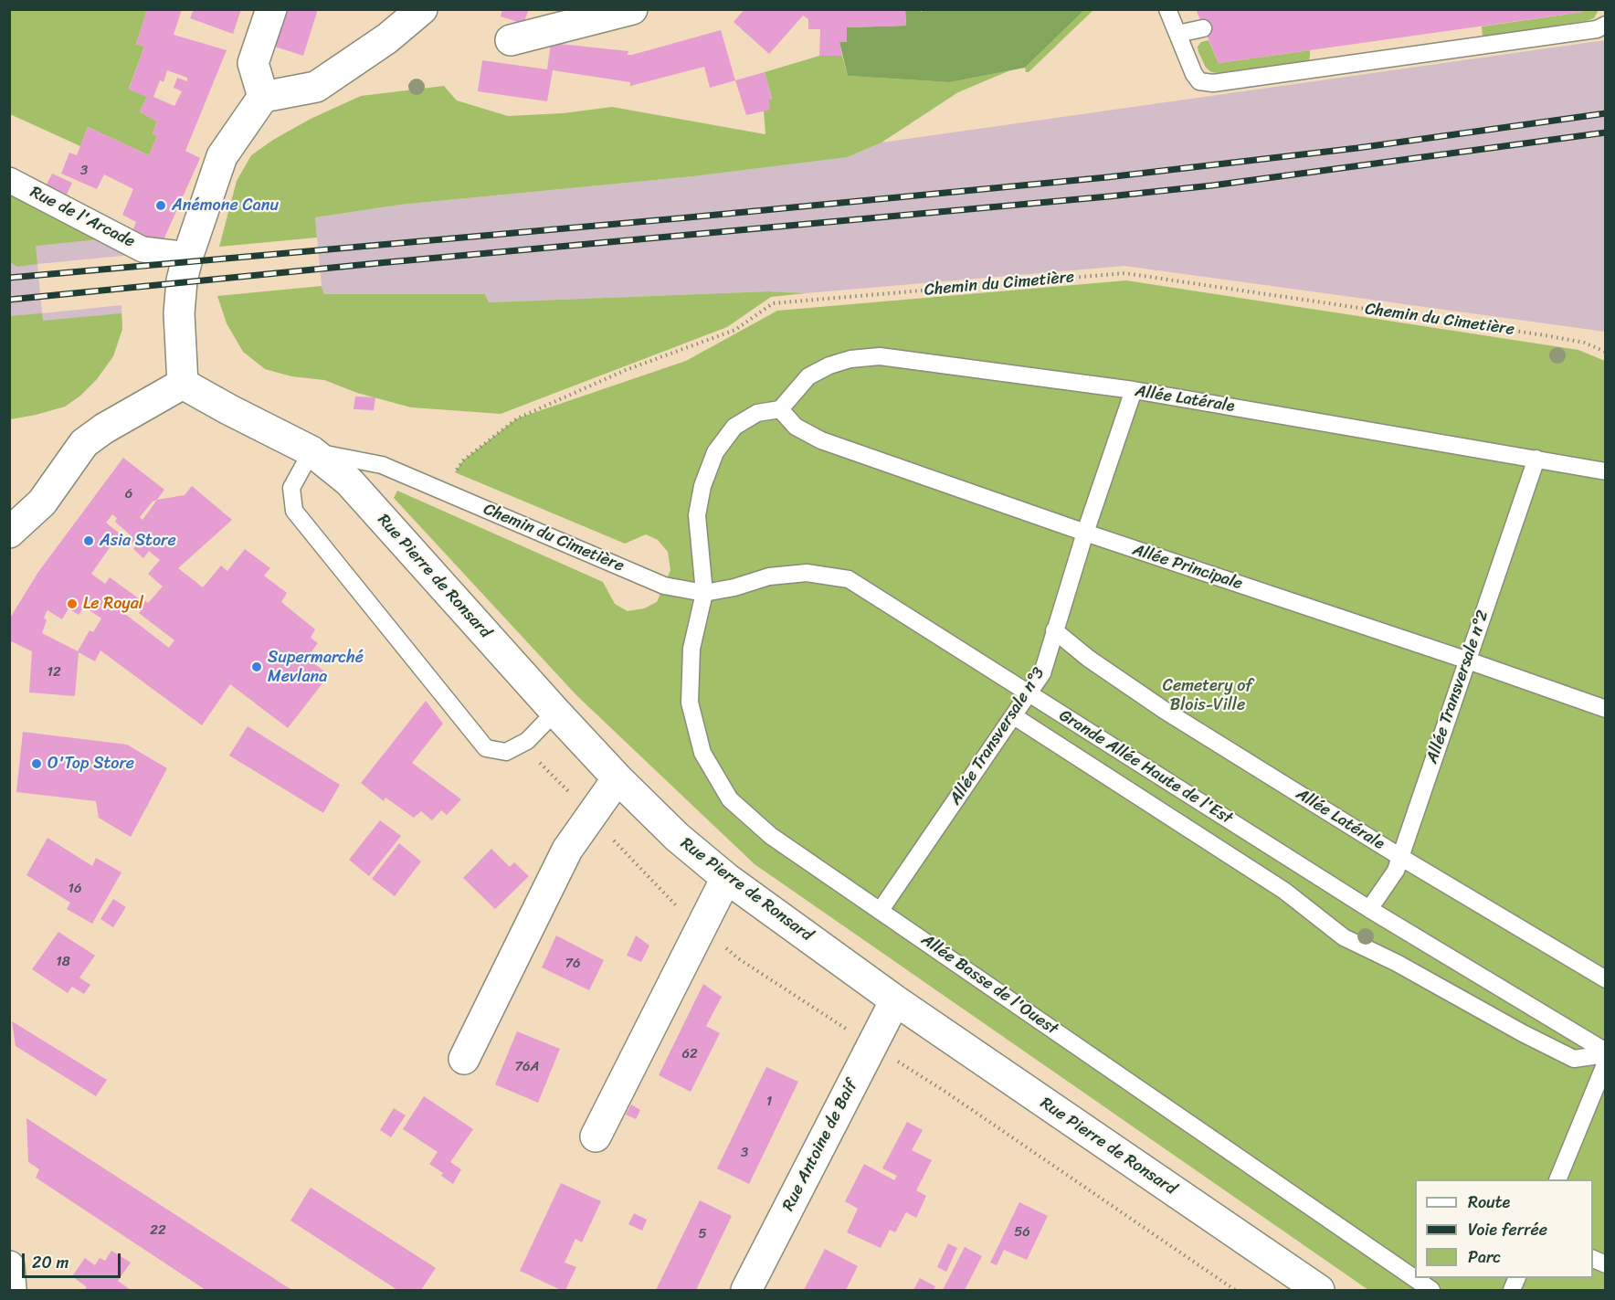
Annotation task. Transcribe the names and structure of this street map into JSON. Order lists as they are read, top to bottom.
{
  "streets": {
    "street": ["Rue de l'Arcade", "Rue Pierre de Ronsard", "Rue Antoine de Baif"],
    "lane": [
      "Chemin du Cimetière",
      "Allée Latérale",
      "Allée Principale",
      "Allée Transversale n°2",
      "Allée Transversale n°3",
      "Grande Allée Haute de l'Est",
      "Allée Basse de l'Ouest"
    ]
  },
  "crossings": [
    ["Chemin du Cimetière", "Rue Pierre de Ronsard"],
    ["Chemin du Cimetière", "Grande Allée Haute de l'Est"],
    ["Allée Latérale", "Allée Principale"],
    ["Allée Latérale", "Allée Transversale n°2"],
    ["Allée Latérale", "Allée Transversale n°3"],
    ["Allée Latérale", "Allée Basse de l'Ouest"],
    ["Allée Principale", "Allée Transversale n°2"],
    ["Allée Principale", "Allée Transversale n°3"],
    ["Allée Principale", "Allée Basse de l'Ouest"],
    ["Rue Pierre de Ronsard", "Rue Antoine de Baif"],
    ["Allée Transversale n°2", "Grande Allée Haute de l'Est"],
    ["Allée Transversale n°3", "Grande Allée Haute de l'Est"],
    ["Allée Transversale n°3", "Allée Basse de l'Ouest"],
    ["Grande Allée Haute de l'Est", "Allée Basse de l'Ouest"]
  ],
  "parks": ["Cemetery of Blois-Ville"],
  "places": [
    "Anémone Canu",
    "Asia Store",
    "Le Royal",
    "Supermarché Mevlana",
    "O'Top Store"
  ],
  "house_numbers": [
    "3",
    "6",
    "12",
    "16",
    "18",
    "76",
    "62",
    "76A",
    "1",
    "3",
    "22",
    "56",
    "5"
  ],
  "legend": ["Route", "Voie ferrée", "Parc"],
  "scale_bar": "20 m"
}
